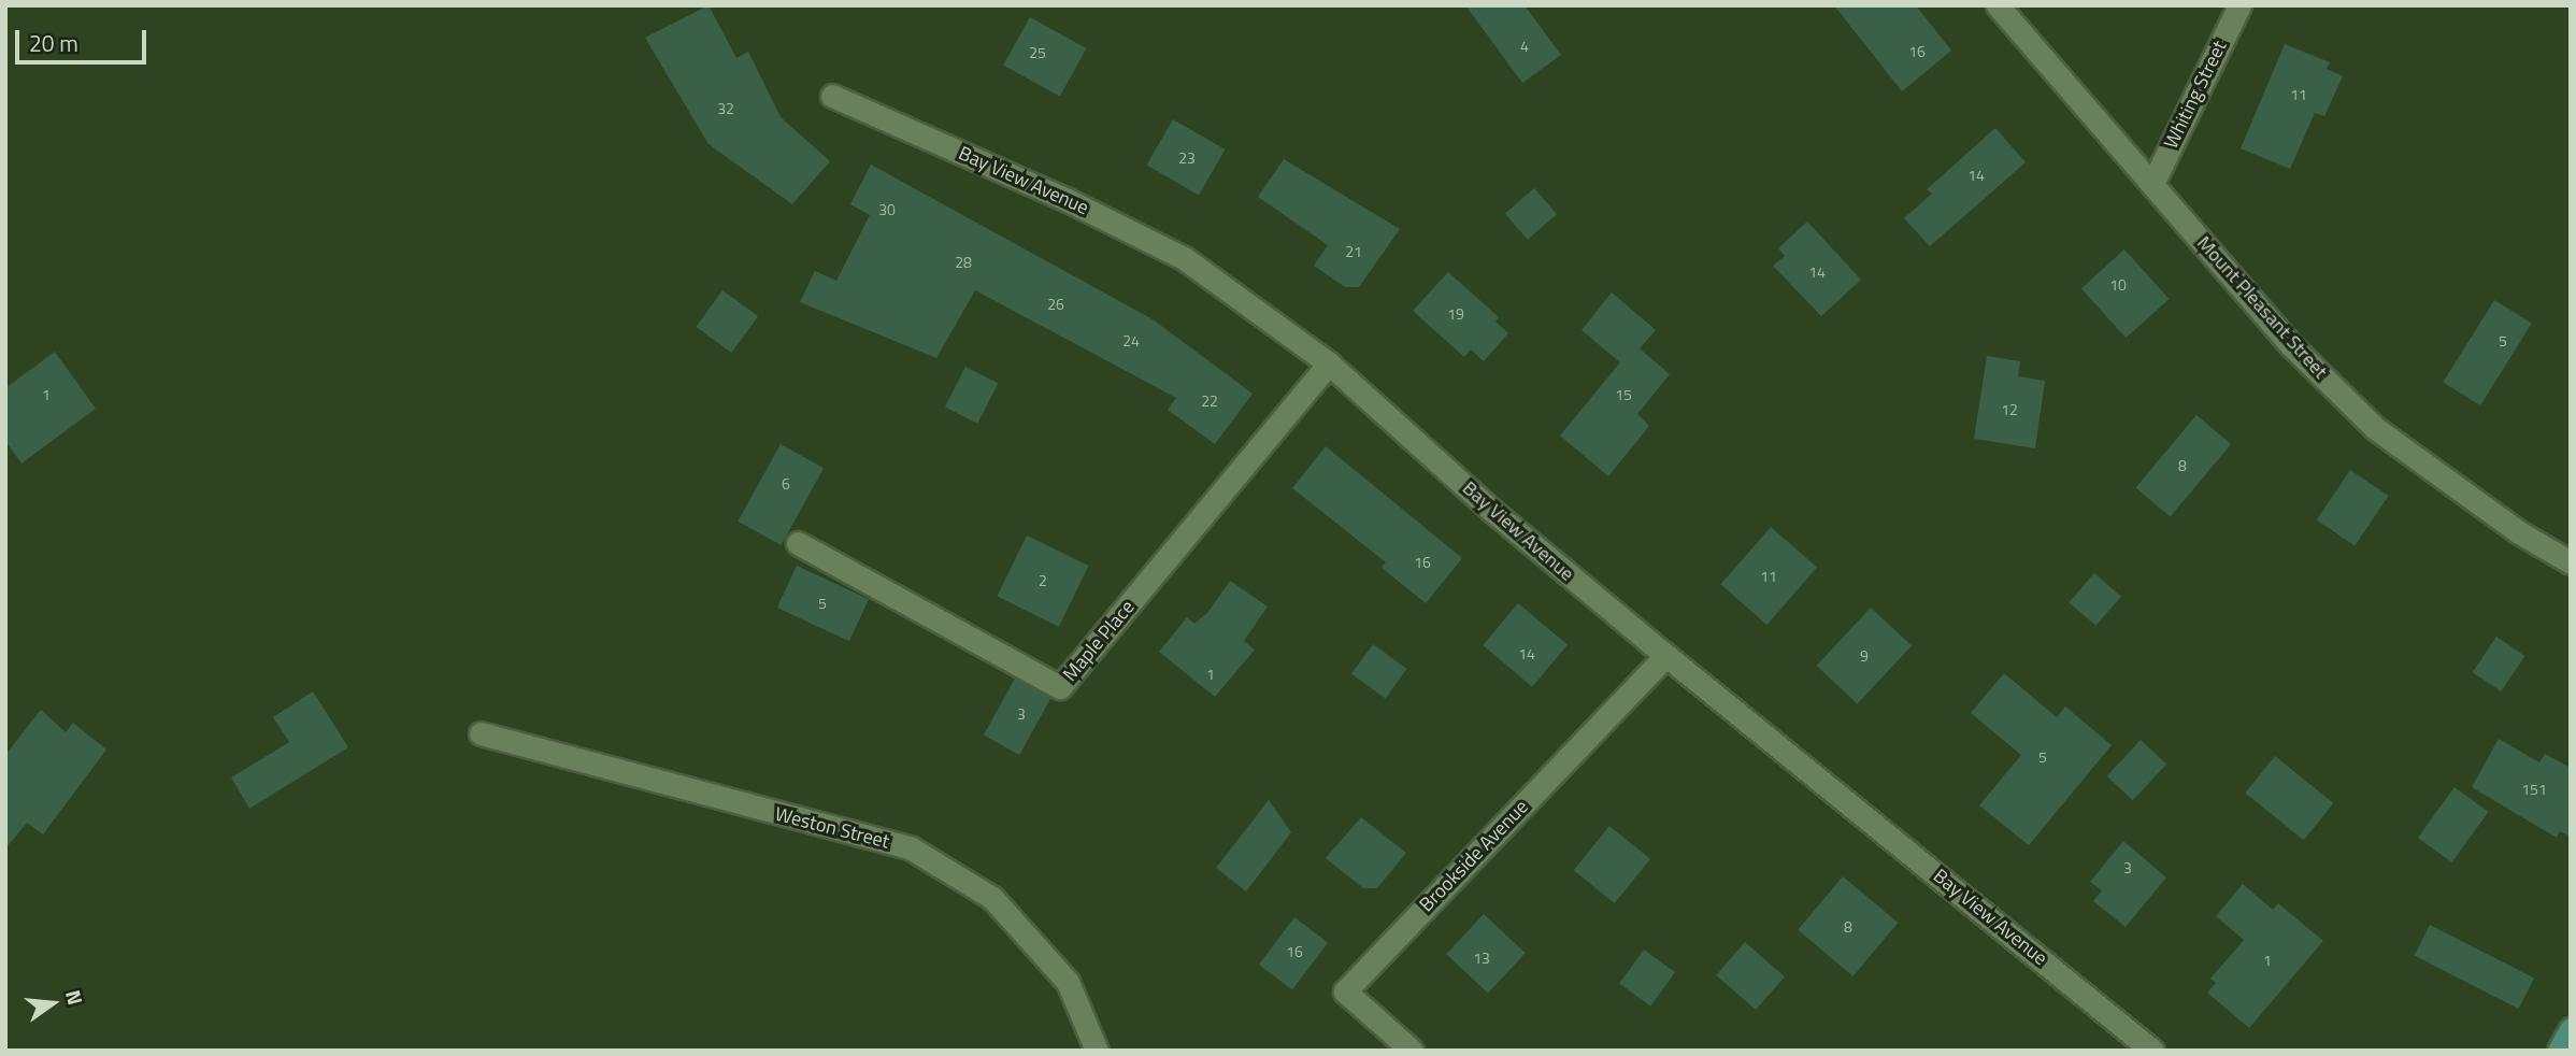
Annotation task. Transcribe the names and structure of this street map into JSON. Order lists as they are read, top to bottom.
{
  "streets": {
    "street": [
      "Whiting Street",
      "Bay View Avenue",
      "Mount Pleasant Street",
      "Maple Place",
      "Weston Street",
      "Brookside Avenue"
    ]
  },
  "crossings": [
    ["Whiting Street", "Mount Pleasant Street"],
    ["Bay View Avenue", "Maple Place"],
    ["Bay View Avenue", "Brookside Avenue"]
  ],
  "house_numbers": [
    "4",
    "16",
    "25",
    "11",
    "32",
    "23",
    "14",
    "30",
    "21",
    "28",
    "14",
    "10",
    "26",
    "19",
    "24",
    "5",
    "1",
    "15",
    "22",
    "12",
    "8",
    "6",
    "16",
    "11",
    "2",
    "5",
    "14",
    "9",
    "1",
    "3",
    "5",
    "151",
    "3",
    "8",
    "16",
    "13",
    "1"
  ],
  "scale_bar": "20 m",
  "north": "right"
}
